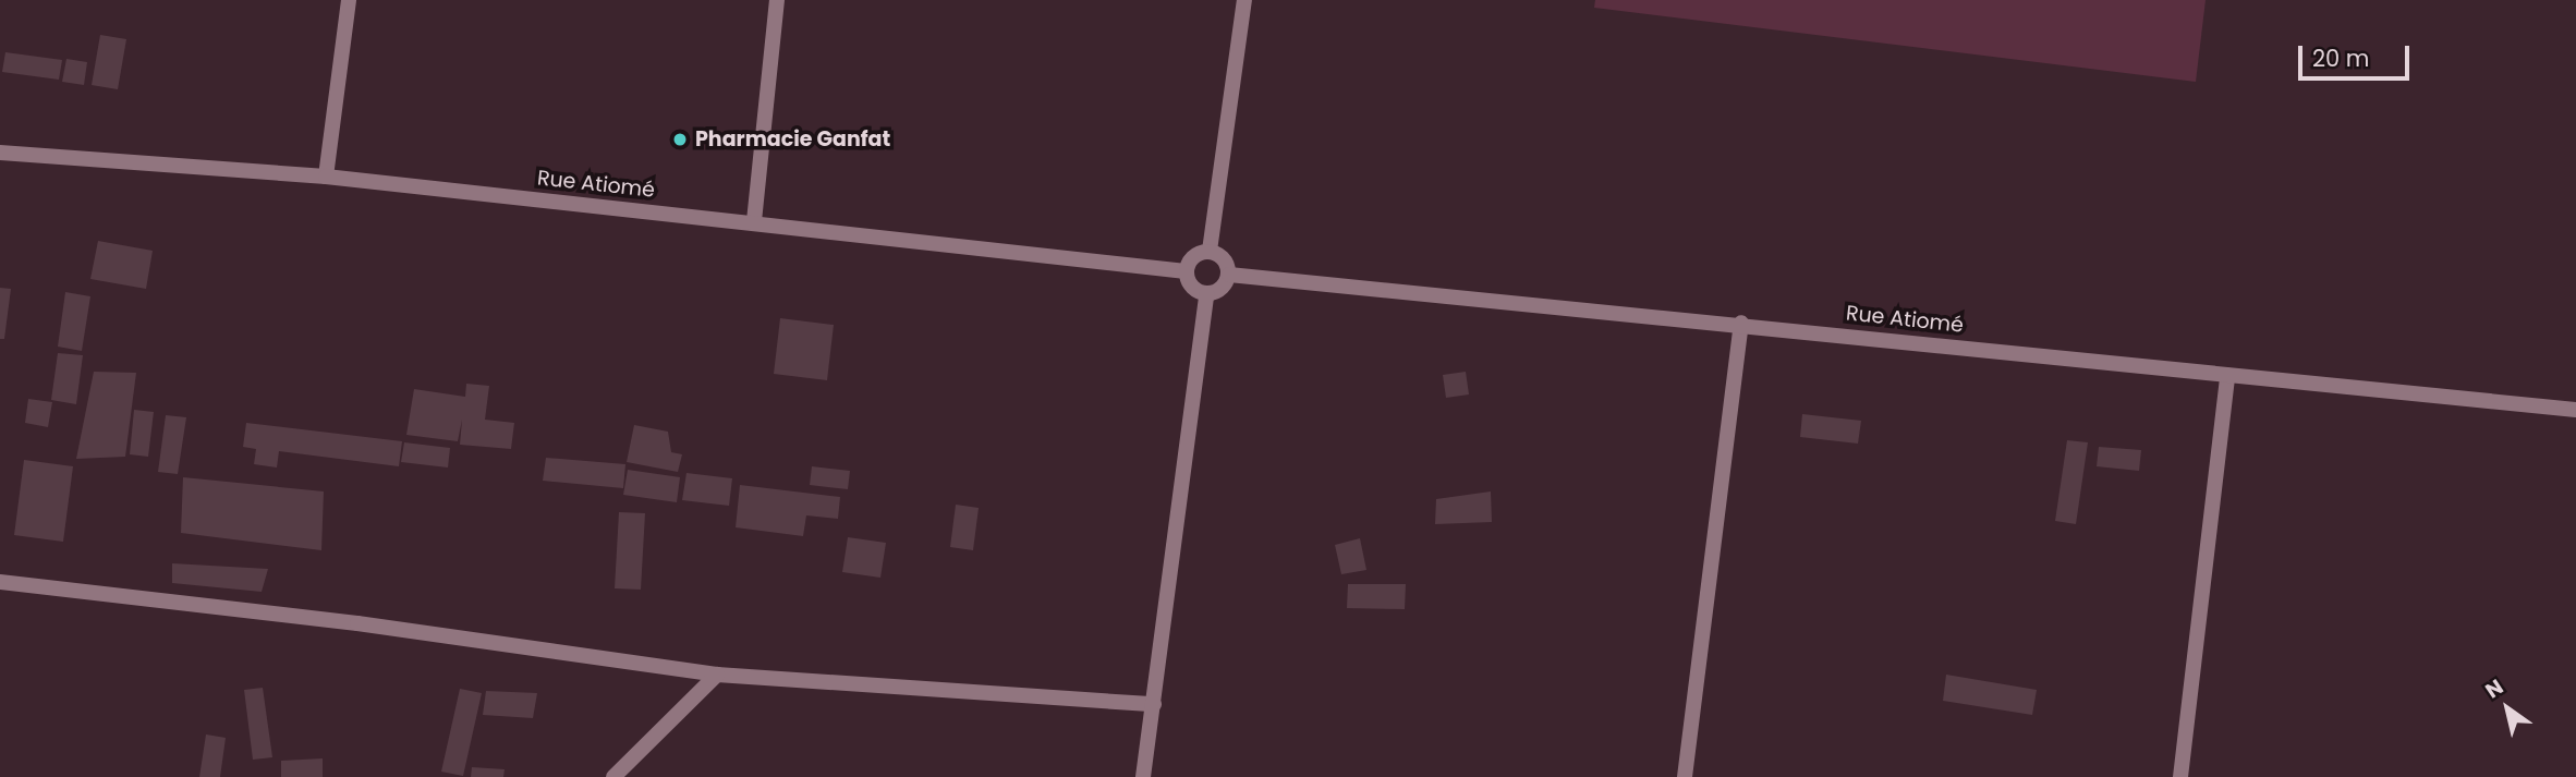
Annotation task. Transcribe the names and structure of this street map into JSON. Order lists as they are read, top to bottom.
{
  "streets": {
    "street": ["Rue Atiomé"]
  },
  "places": ["Pharmacie Ganfat"],
  "scale_bar": "20 m",
  "north": "top left"
}
